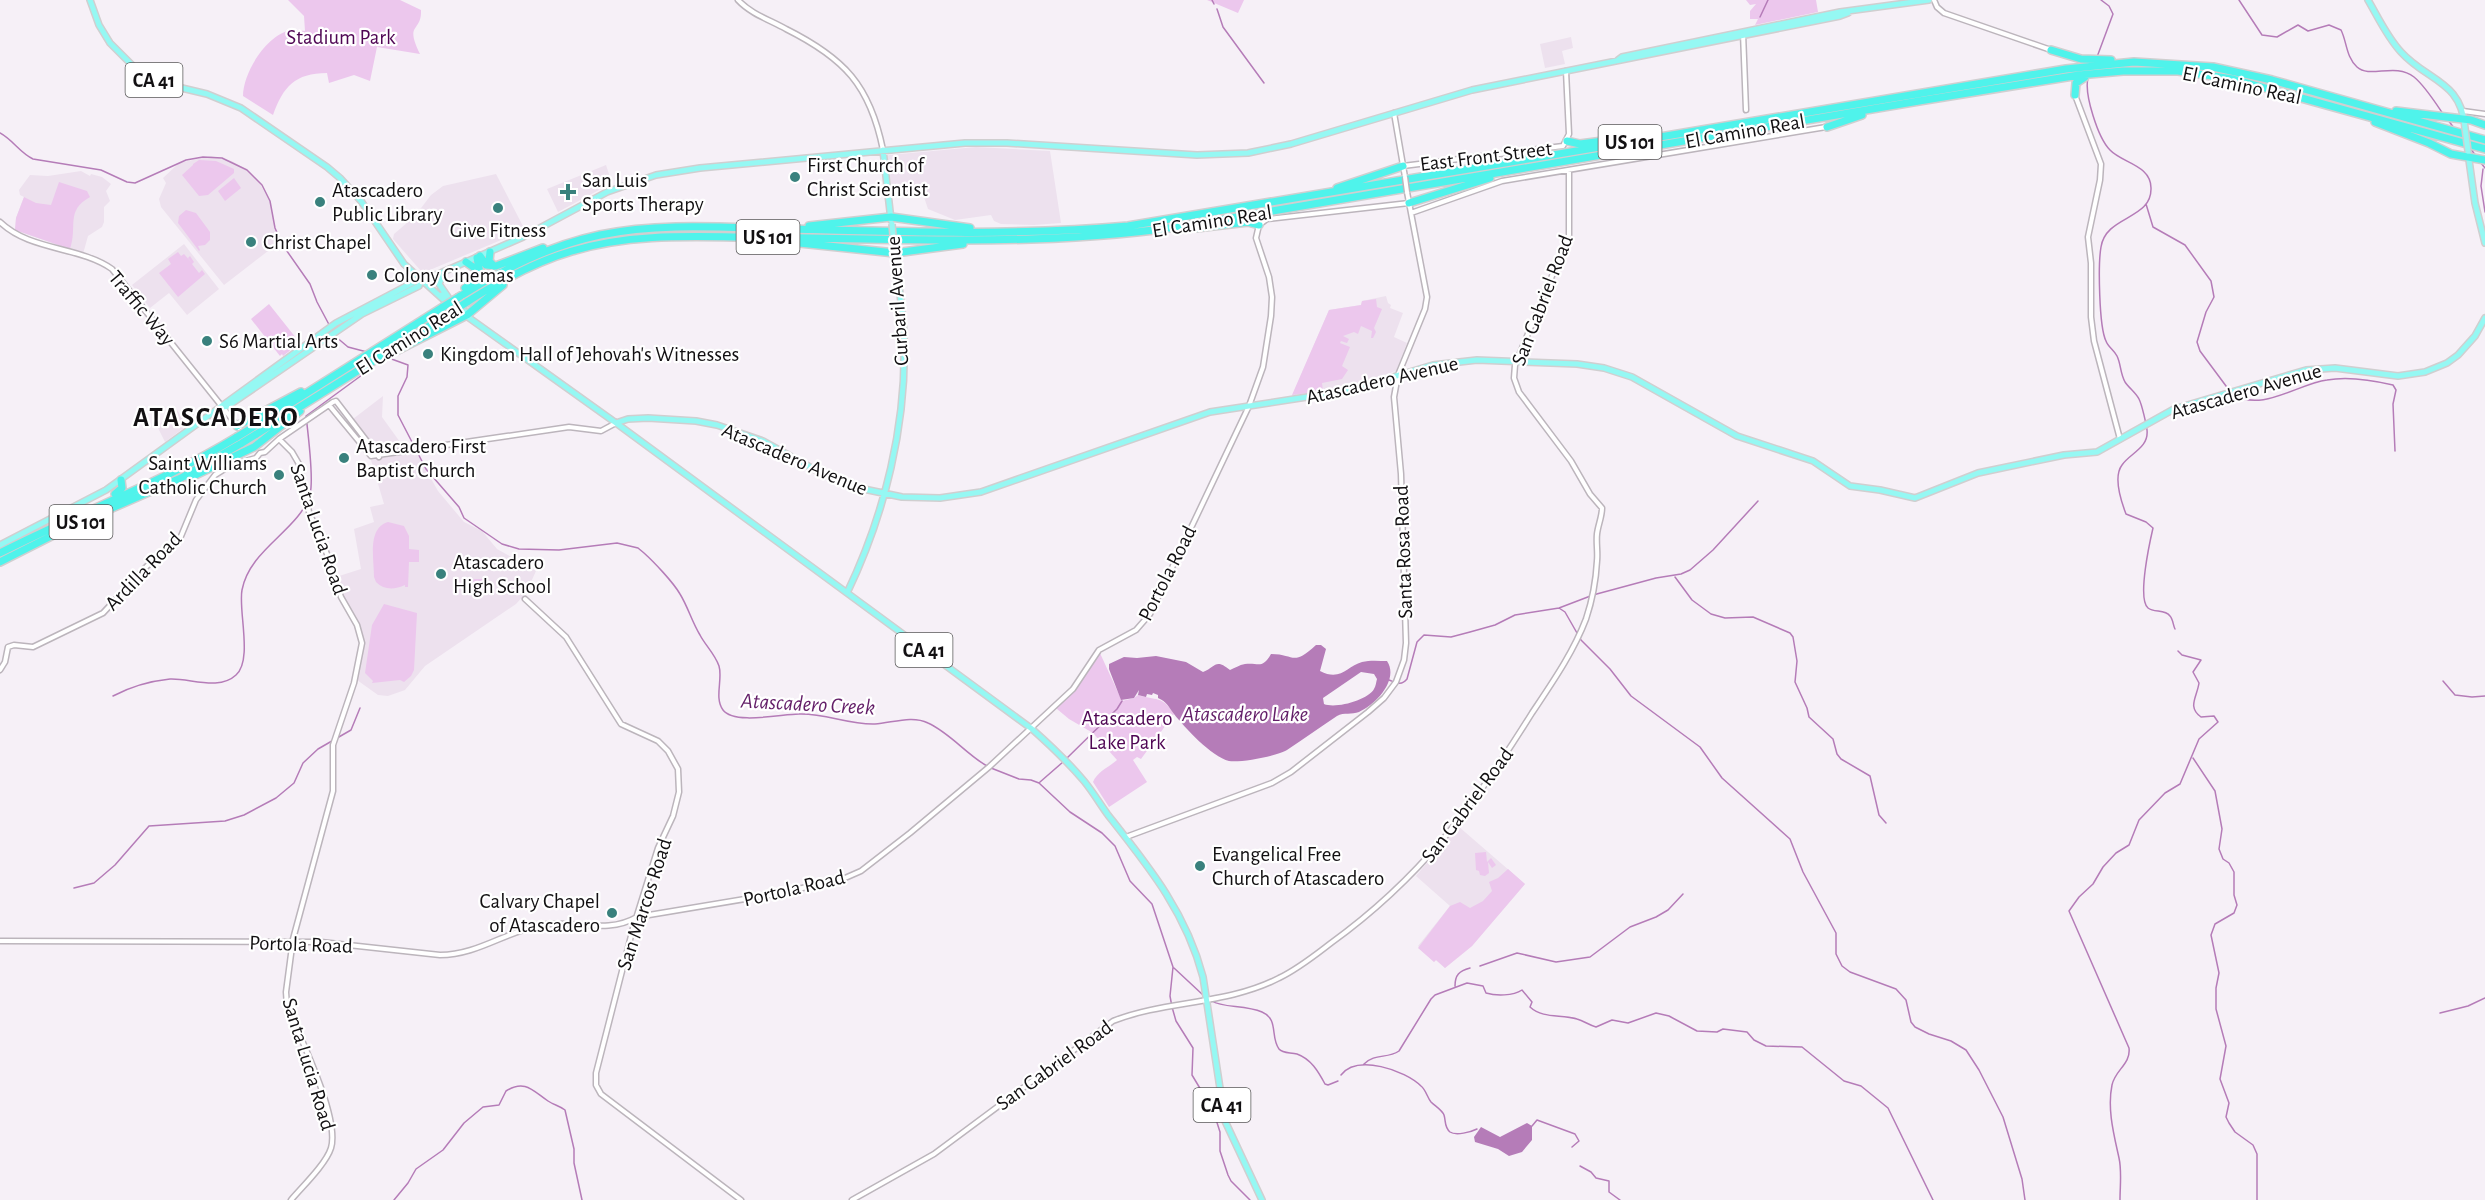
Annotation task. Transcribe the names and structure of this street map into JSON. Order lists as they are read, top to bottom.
{
  "streets": {
    "highway": ["El Camino Real", "US 101"],
    "main road": ["CA 41", "Curbaril Avenue", "Atascadero Avenue"],
    "street": [
      "East Front Street",
      "San Gabriel Road",
      "Traffic Way",
      "Santa Lucia Road",
      "Santa Rosa Road",
      "Ardilla Road",
      "Portola Road",
      "San Marcos Road"
    ]
  },
  "crossings": [
    ["CA 41", "El Camino Real"],
    ["CA 41", "San Gabriel Road"],
    ["CA 41", "Curbaril Avenue"],
    ["CA 41", "Atascadero Avenue"],
    ["CA 41", "Santa Rosa Road"],
    ["CA 41", "Portola Road"],
    ["El Camino Real", "Curbaril Avenue"],
    ["El Camino Real", "Traffic Way"],
    ["El Camino Real", "Santa Rosa Road"],
    ["East Front Street", "Santa Rosa Road"],
    ["San Gabriel Road", "Atascadero Avenue"],
    ["Curbaril Avenue", "Atascadero Avenue"],
    ["Traffic Way", "Ardilla Road"],
    ["Atascadero Avenue", "Santa Rosa Road"],
    ["Atascadero Avenue", "Portola Road"],
    ["Santa Lucia Road", "Ardilla Road"],
    ["Santa Lucia Road", "Portola Road"],
    ["Portola Road", "San Marcos Road"]
  ],
  "districts": ["ATASCADERO"],
  "water": ["Atascadero Creek", "Atascadero Lake"],
  "parks": ["Stadium Park", "Atascadero Lake Park"],
  "places": {
    "other": [
      "First Church of Christ Scientist",
      "Atascadero Public Library",
      "Give Fitness",
      "Christ Chapel",
      "Colony Cinemas",
      "S6 Martial Arts",
      "Kingdom Hall of Jehovah's Witnesses",
      "Atascadero First Baptist Church",
      "Saint Williams Catholic Church",
      "Atascadero High School",
      "Evangelical Free Church of Atascadero",
      "Calvary Chapel of Atascadero"
    ],
    "health": ["San Luis Sports Therapy"]
  }
}
